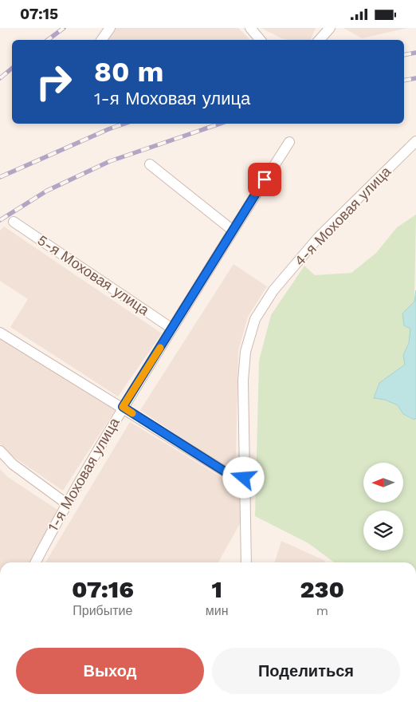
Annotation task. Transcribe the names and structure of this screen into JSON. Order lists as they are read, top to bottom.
{
  "streets": {
    "street": ["4-я Моховая улица", "5-я Моховая улица", "1-я Моховая улица"]
  },
  "crossings": [
    ["5-я Моховая улица", "1-я Моховая улица"]
  ],
  "north": "left",
  "page": {
    "status": "07:15",
    "turn": ["80 m", "1-я Моховая улица"],
    "eta": [
      "07:16",
      "Прибытие",
      "1",
      "мин",
      "230",
      "m"
    ],
    "buttons": ["Выход", "Поделиться"]
  }
}
